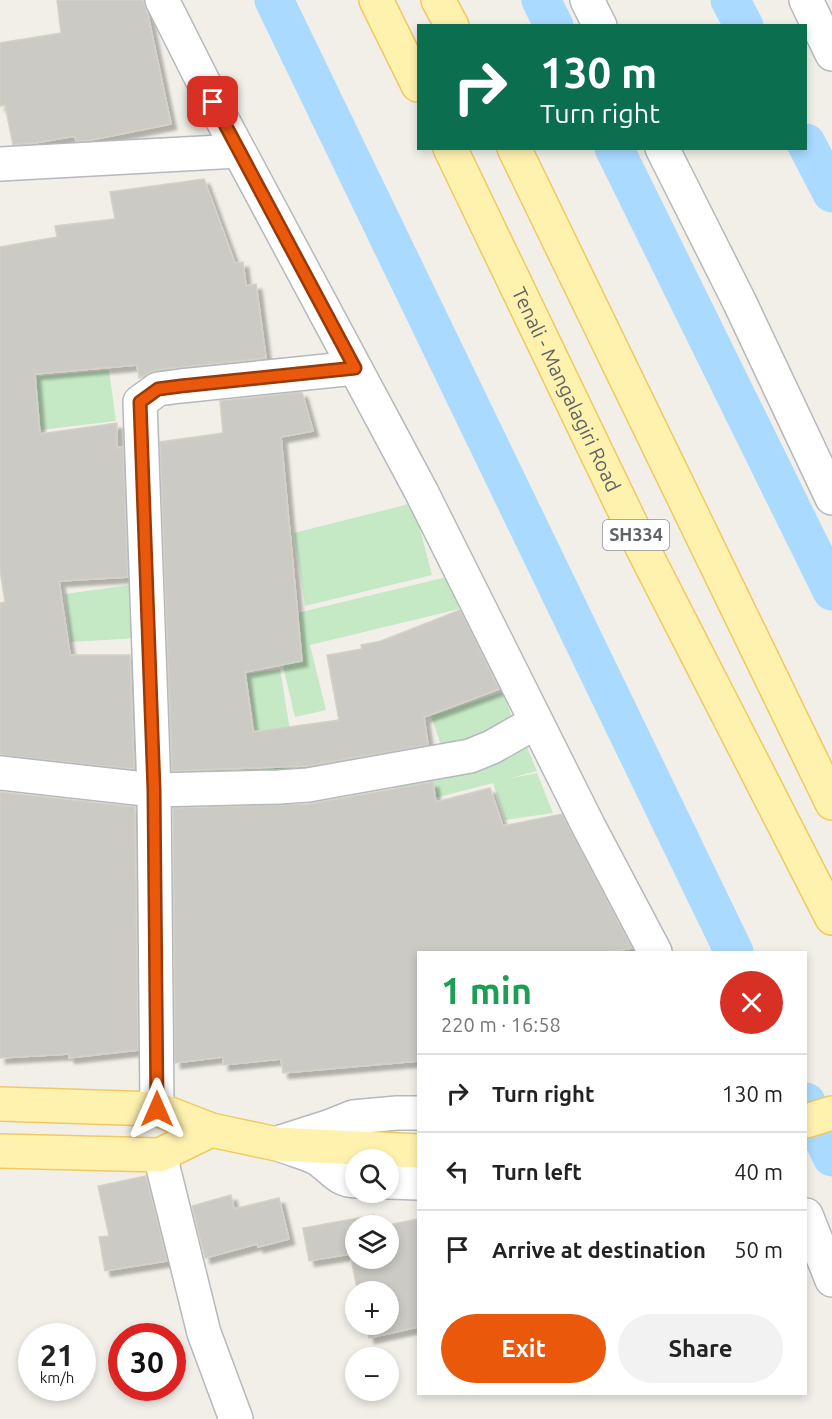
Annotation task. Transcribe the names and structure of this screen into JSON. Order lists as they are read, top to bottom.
{
  "streets": {
    "main road": ["Tenali - Mangalagiri Road", "SH334"]
  },
  "page": {
    "turn": ["130 m", "Turn right"],
    "heading": ["1 min", "220 m · 16:58"],
    "list": [
      {
        "name": "Turn right",
        "value": "130 m"
      },
      {
        "name": "Turn left",
        "value": "40 m"
      },
      {
        "name": "Arrive at destination",
        "value": "50 m"
      }
    ],
    "map_buttons": ["+", "−"],
    "buttons": ["Exit", "Share"],
    "speed": "21 km/h",
    "limit": "30"
  }
}
